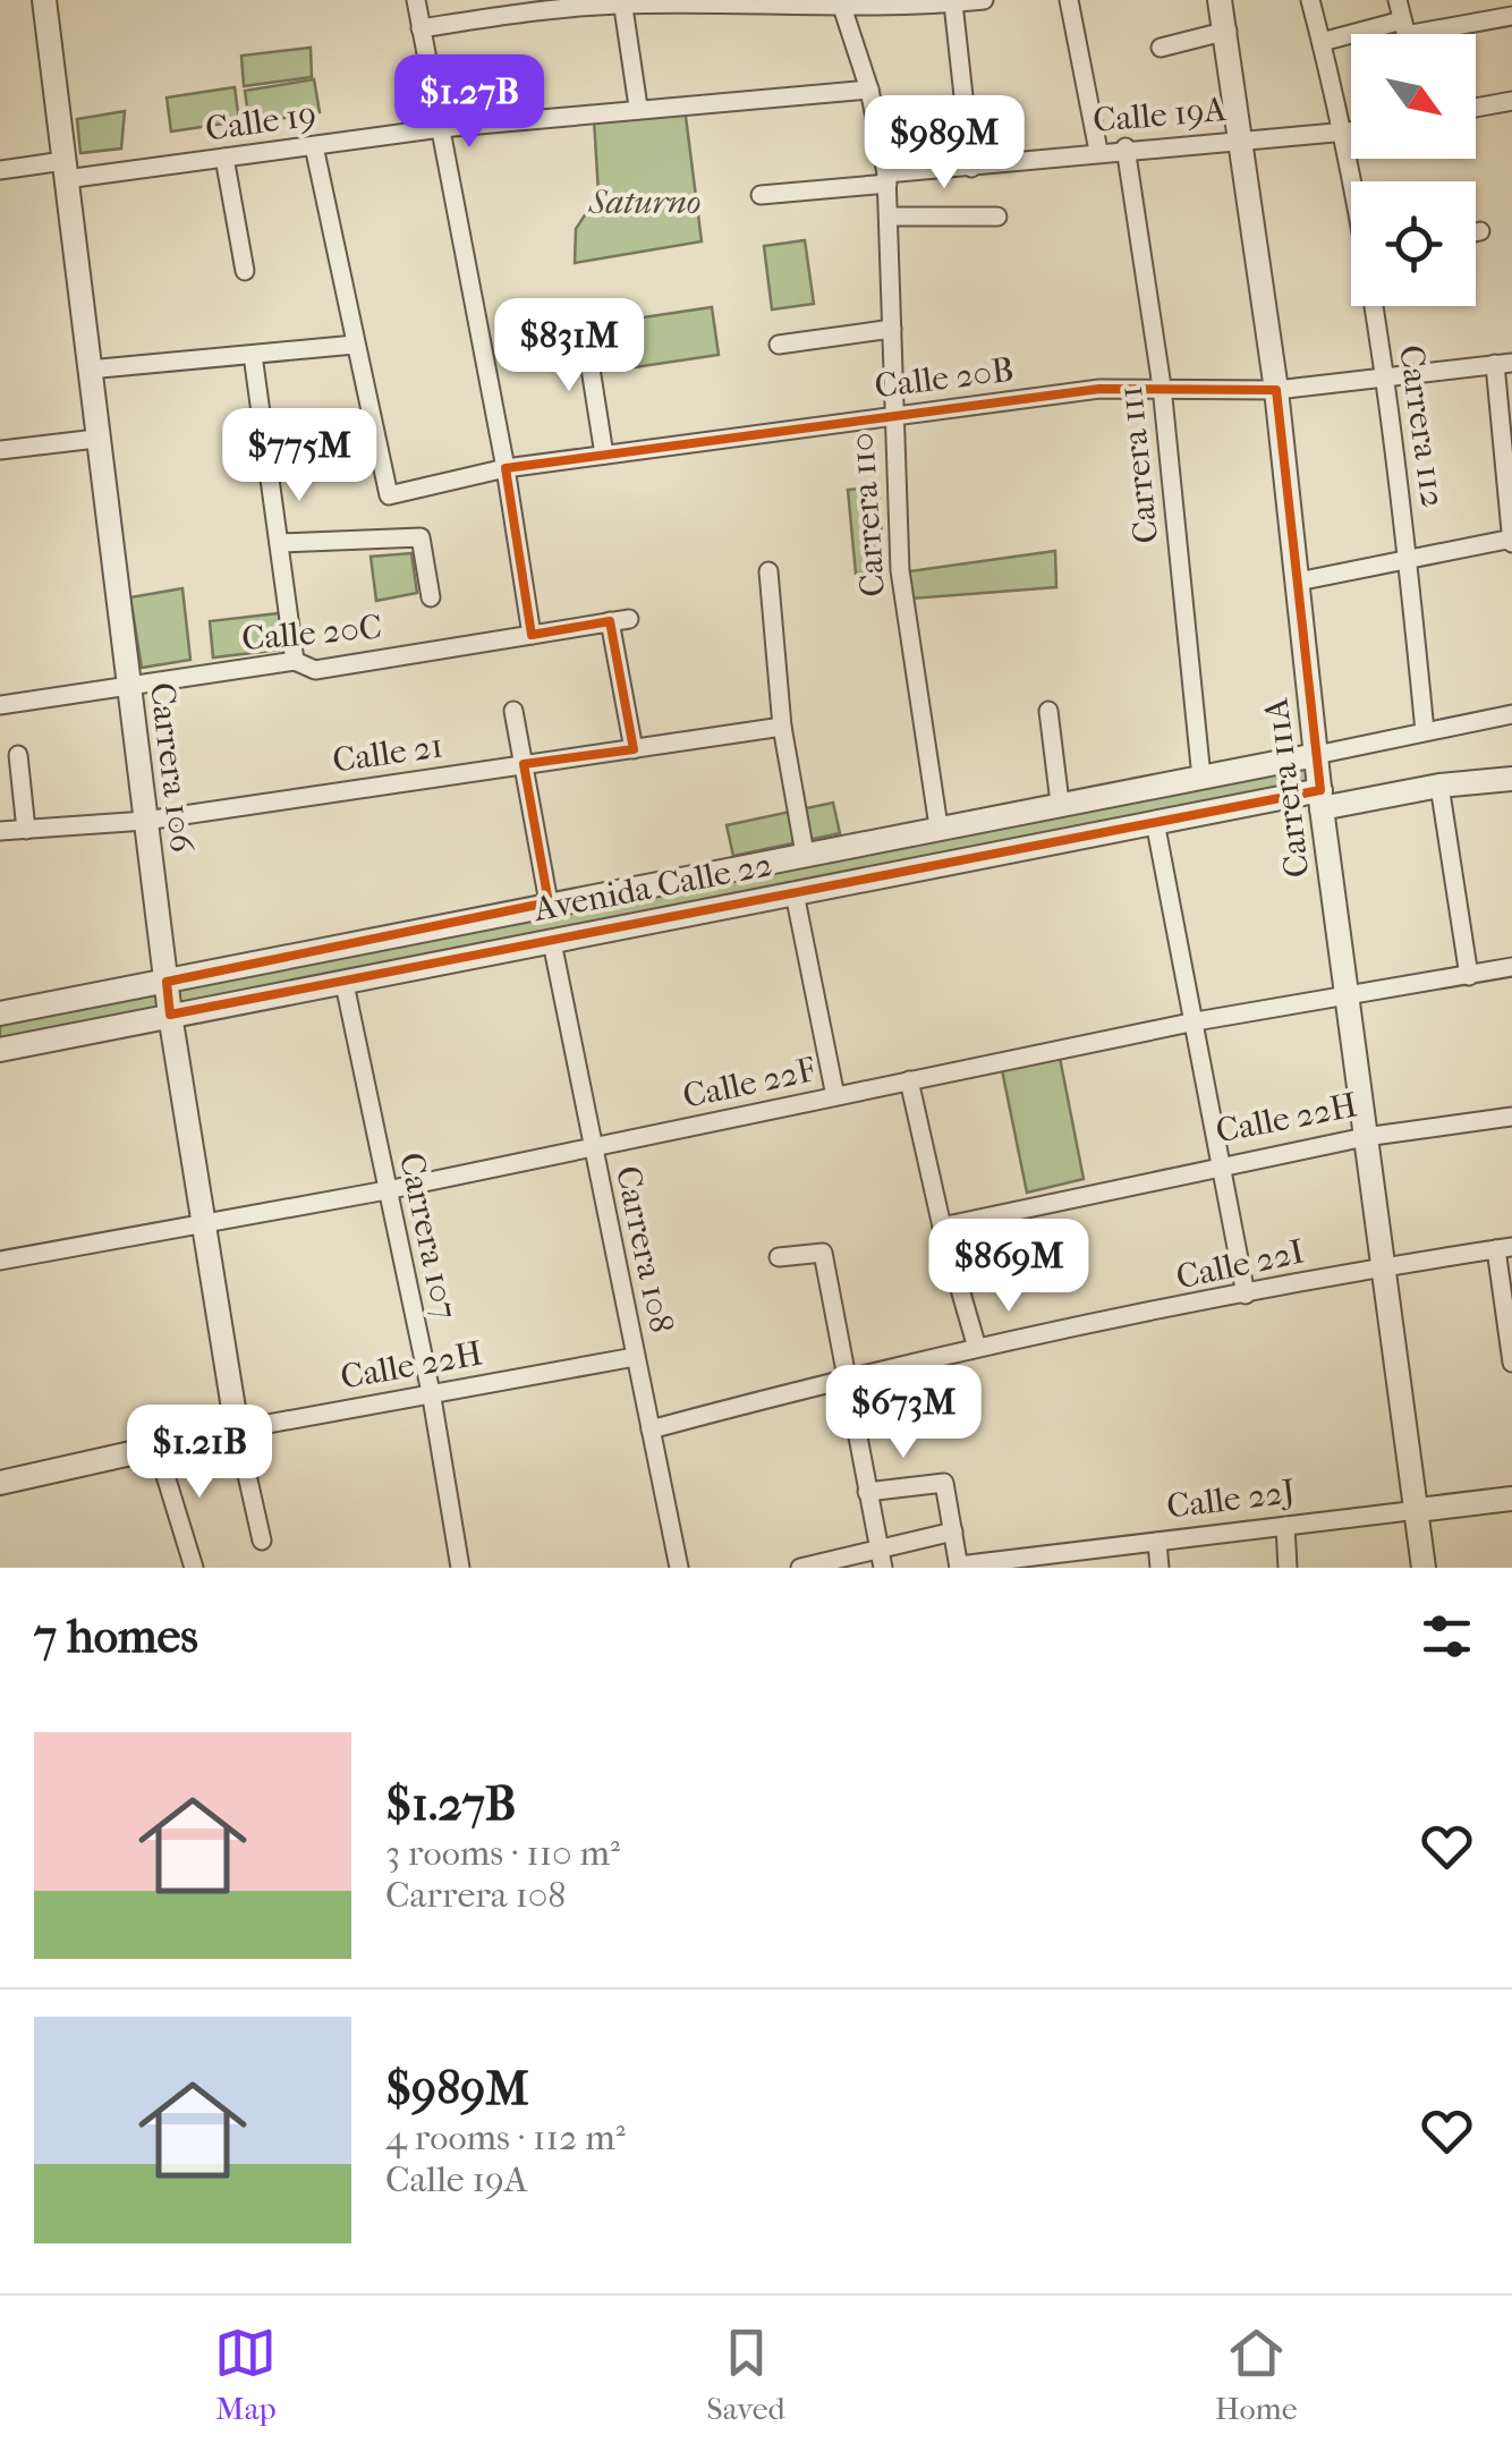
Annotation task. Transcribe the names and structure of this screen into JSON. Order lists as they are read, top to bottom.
{
  "streets": {
    "street": [
      "Calle 19A",
      "Calle 19",
      "Calle 20B",
      "Carrera 112",
      "Carrera 111",
      "Carrera 110",
      "Calle 20C",
      "Calle 21",
      "Carrera 106",
      "Carrera 111A",
      "Avenida Calle 22",
      "Calle 22F",
      "Calle 22H",
      "Carrera 107",
      "Carrera 108",
      "Calle 22I",
      "Calle 22J"
    ]
  },
  "crossings": [
    ["Calle 19A", "Carrera 112"],
    ["Calle 19A", "Carrera 111"],
    ["Calle 19A", "Carrera 110"],
    ["Calle 19A", "Carrera 111A"],
    ["Calle 19", "Carrera 110"],
    ["Calle 19", "Carrera 106"],
    ["Calle 20B", "Carrera 112"],
    ["Calle 20B", "Carrera 111"],
    ["Calle 20B", "Carrera 110"],
    ["Calle 20B", "Carrera 111A"],
    ["Carrera 111", "Avenida Calle 22"],
    ["Carrera 110", "Avenida Calle 22"],
    ["Calle 20C", "Carrera 106"],
    ["Calle 21", "Carrera 106"],
    ["Carrera 106", "Avenida Calle 22"],
    ["Carrera 106", "Calle 22F"],
    ["Carrera 106", "Calle 22H"],
    ["Carrera 111A", "Avenida Calle 22"],
    ["Carrera 111A", "Calle 22F"],
    ["Carrera 111A", "Calle 22H"],
    ["Carrera 111A", "Calle 22I"],
    ["Carrera 111A", "Calle 22J"],
    ["Avenida Calle 22", "Carrera 107"],
    ["Avenida Calle 22", "Carrera 108"],
    ["Calle 22F", "Carrera 107"],
    ["Calle 22F", "Carrera 108"],
    ["Calle 22H", "Carrera 107"],
    ["Calle 22H", "Carrera 108"],
    ["Carrera 108", "Calle 22I"]
  ],
  "parks": ["Saturno"],
  "north": "bottom right",
  "page": {
    "price": [
      "$1.27B",
      "$989M",
      "$831M",
      "$775M",
      "$869M",
      "$673M",
      "$1.21B"
    ],
    "heading": "7 homes",
    "list": [
      {
        "name": "$1.27B",
        "note": "3 rooms · 110 m² · Carrera 108"
      },
      {
        "name": "$989M",
        "note": "4 rooms · 112 m² · Calle 19A"
      }
    ],
    "tabs": ["Map", "Saved", "Home"]
  }
}
